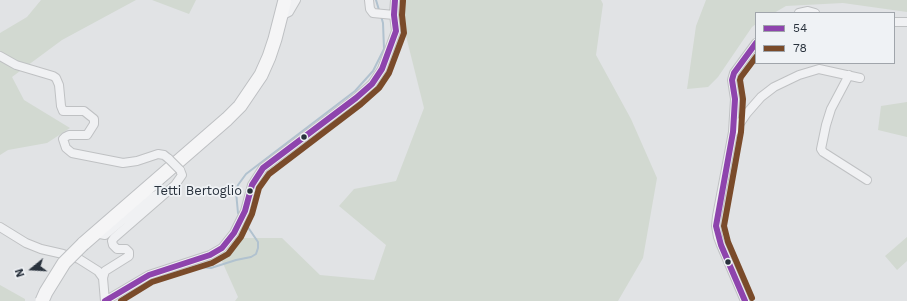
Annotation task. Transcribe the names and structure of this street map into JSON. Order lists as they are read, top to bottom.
{
  "places": ["Tetti Bertoglio"],
  "lines": ["transit line 54", "transit line 78"],
  "legend": ["54", "78"],
  "north": "left"
}
